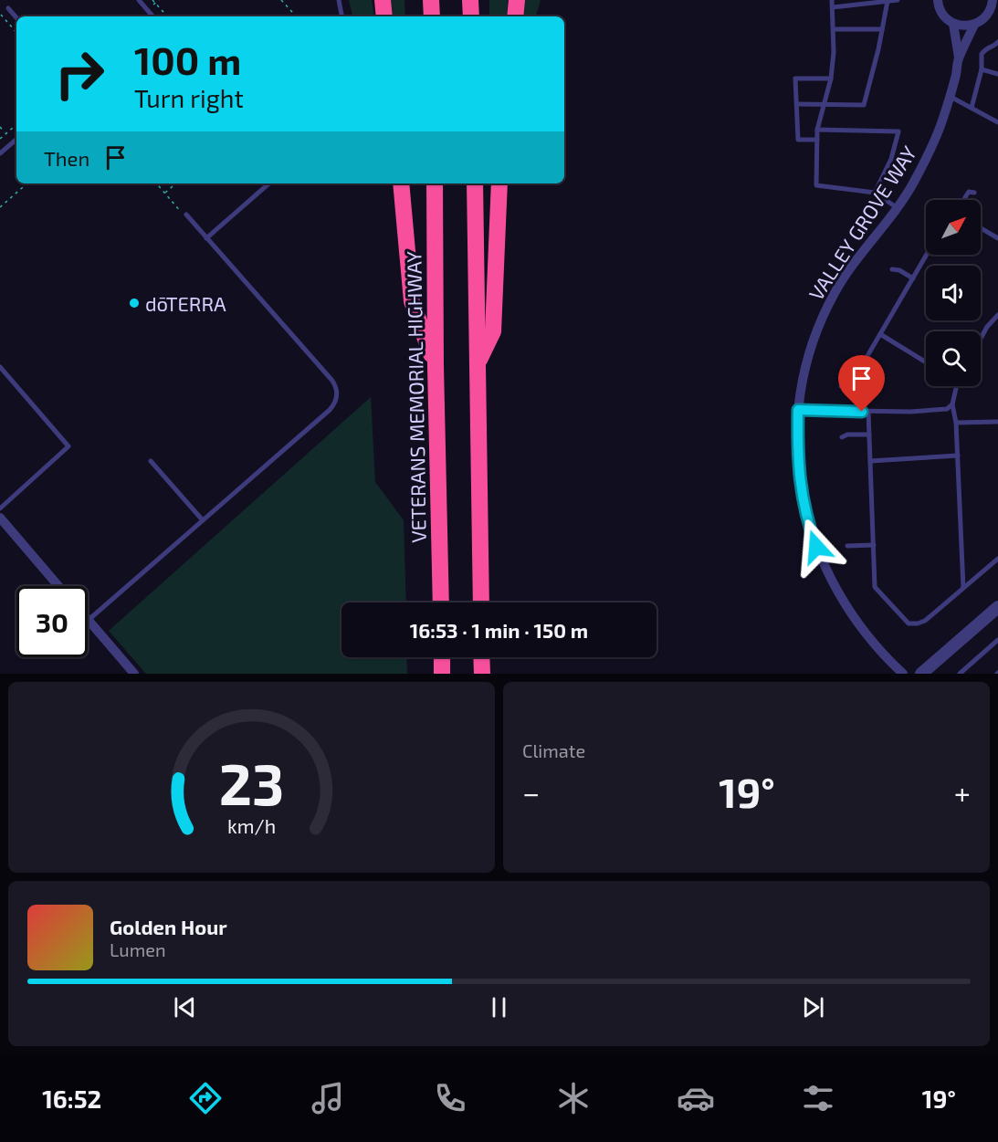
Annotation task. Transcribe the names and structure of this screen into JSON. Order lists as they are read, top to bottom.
{
  "streets": {
    "highway": ["VETERANS MEMORIAL HIGHWAY"],
    "street": ["VALLEY GROVE WAY"]
  },
  "places": ["dōTERRA"],
  "north": "top right",
  "page": {
    "turn": ["100 m", "Turn right"],
    "then": "Then",
    "limit": "30",
    "trip": "16:53 · 1 min · 150 m",
    "tile": "Climate",
    "heat": ["−", "19°", "+"],
    "song": ["Golden Hour", "Lumen"],
    "tabs": ["16:52", "19°"],
    "gauge": ["23", "km/h"]
  }
}
